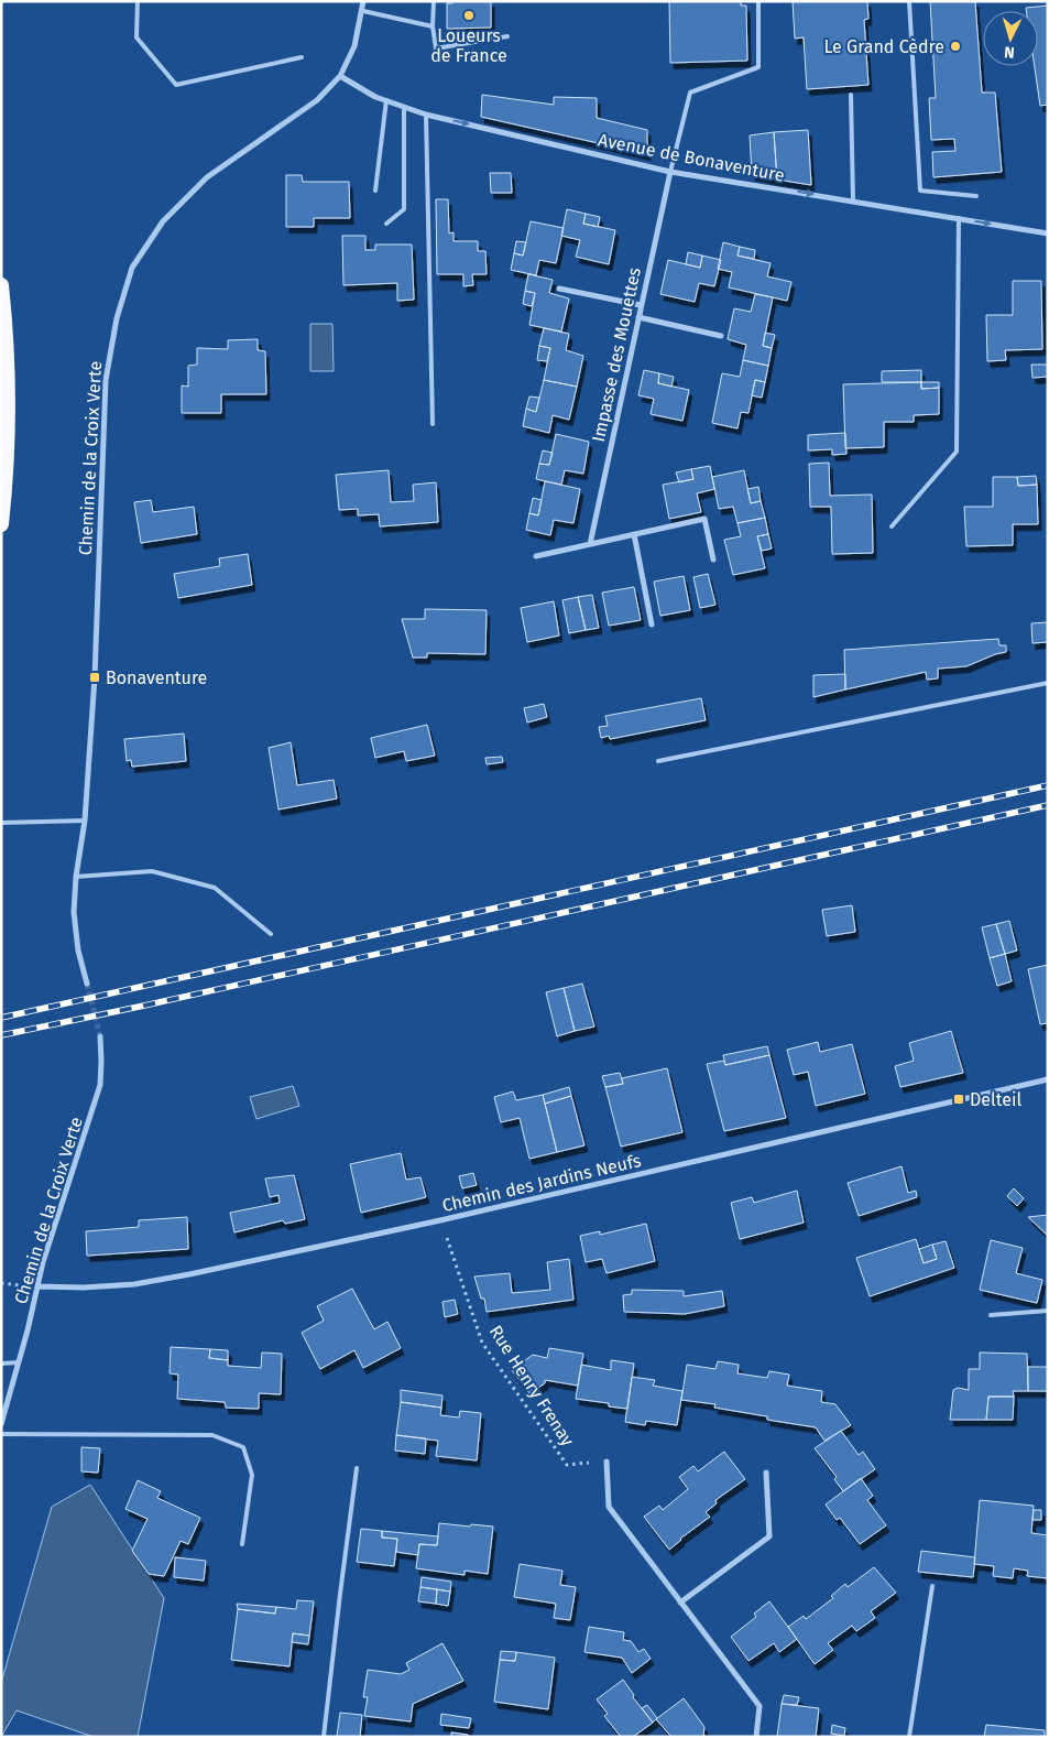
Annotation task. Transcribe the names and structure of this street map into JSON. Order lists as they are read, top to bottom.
{
  "streets": {
    "street": [
      "Avenue de Bonaventure",
      "Impasse des Mouettes",
      "Chemin de la Croix Verte",
      "Chemin des Jardins Neufs"
    ],
    "path": ["Rue Henry Frenay"]
  },
  "crossings": [
    ["Avenue de Bonaventure", "Impasse des Mouettes"],
    ["Avenue de Bonaventure", "Chemin de la Croix Verte"],
    ["Chemin de la Croix Verte", "Chemin des Jardins Neufs"],
    ["Chemin des Jardins Neufs", "Rue Henry Frenay"]
  ],
  "one_way": ["Avenue de Bonaventure"],
  "places": {
    "other": ["Loueurs de France", "Le Grand Cèdre"],
    "transit": ["Bonaventure", "Delteil"]
  },
  "north": "bottom"
}
